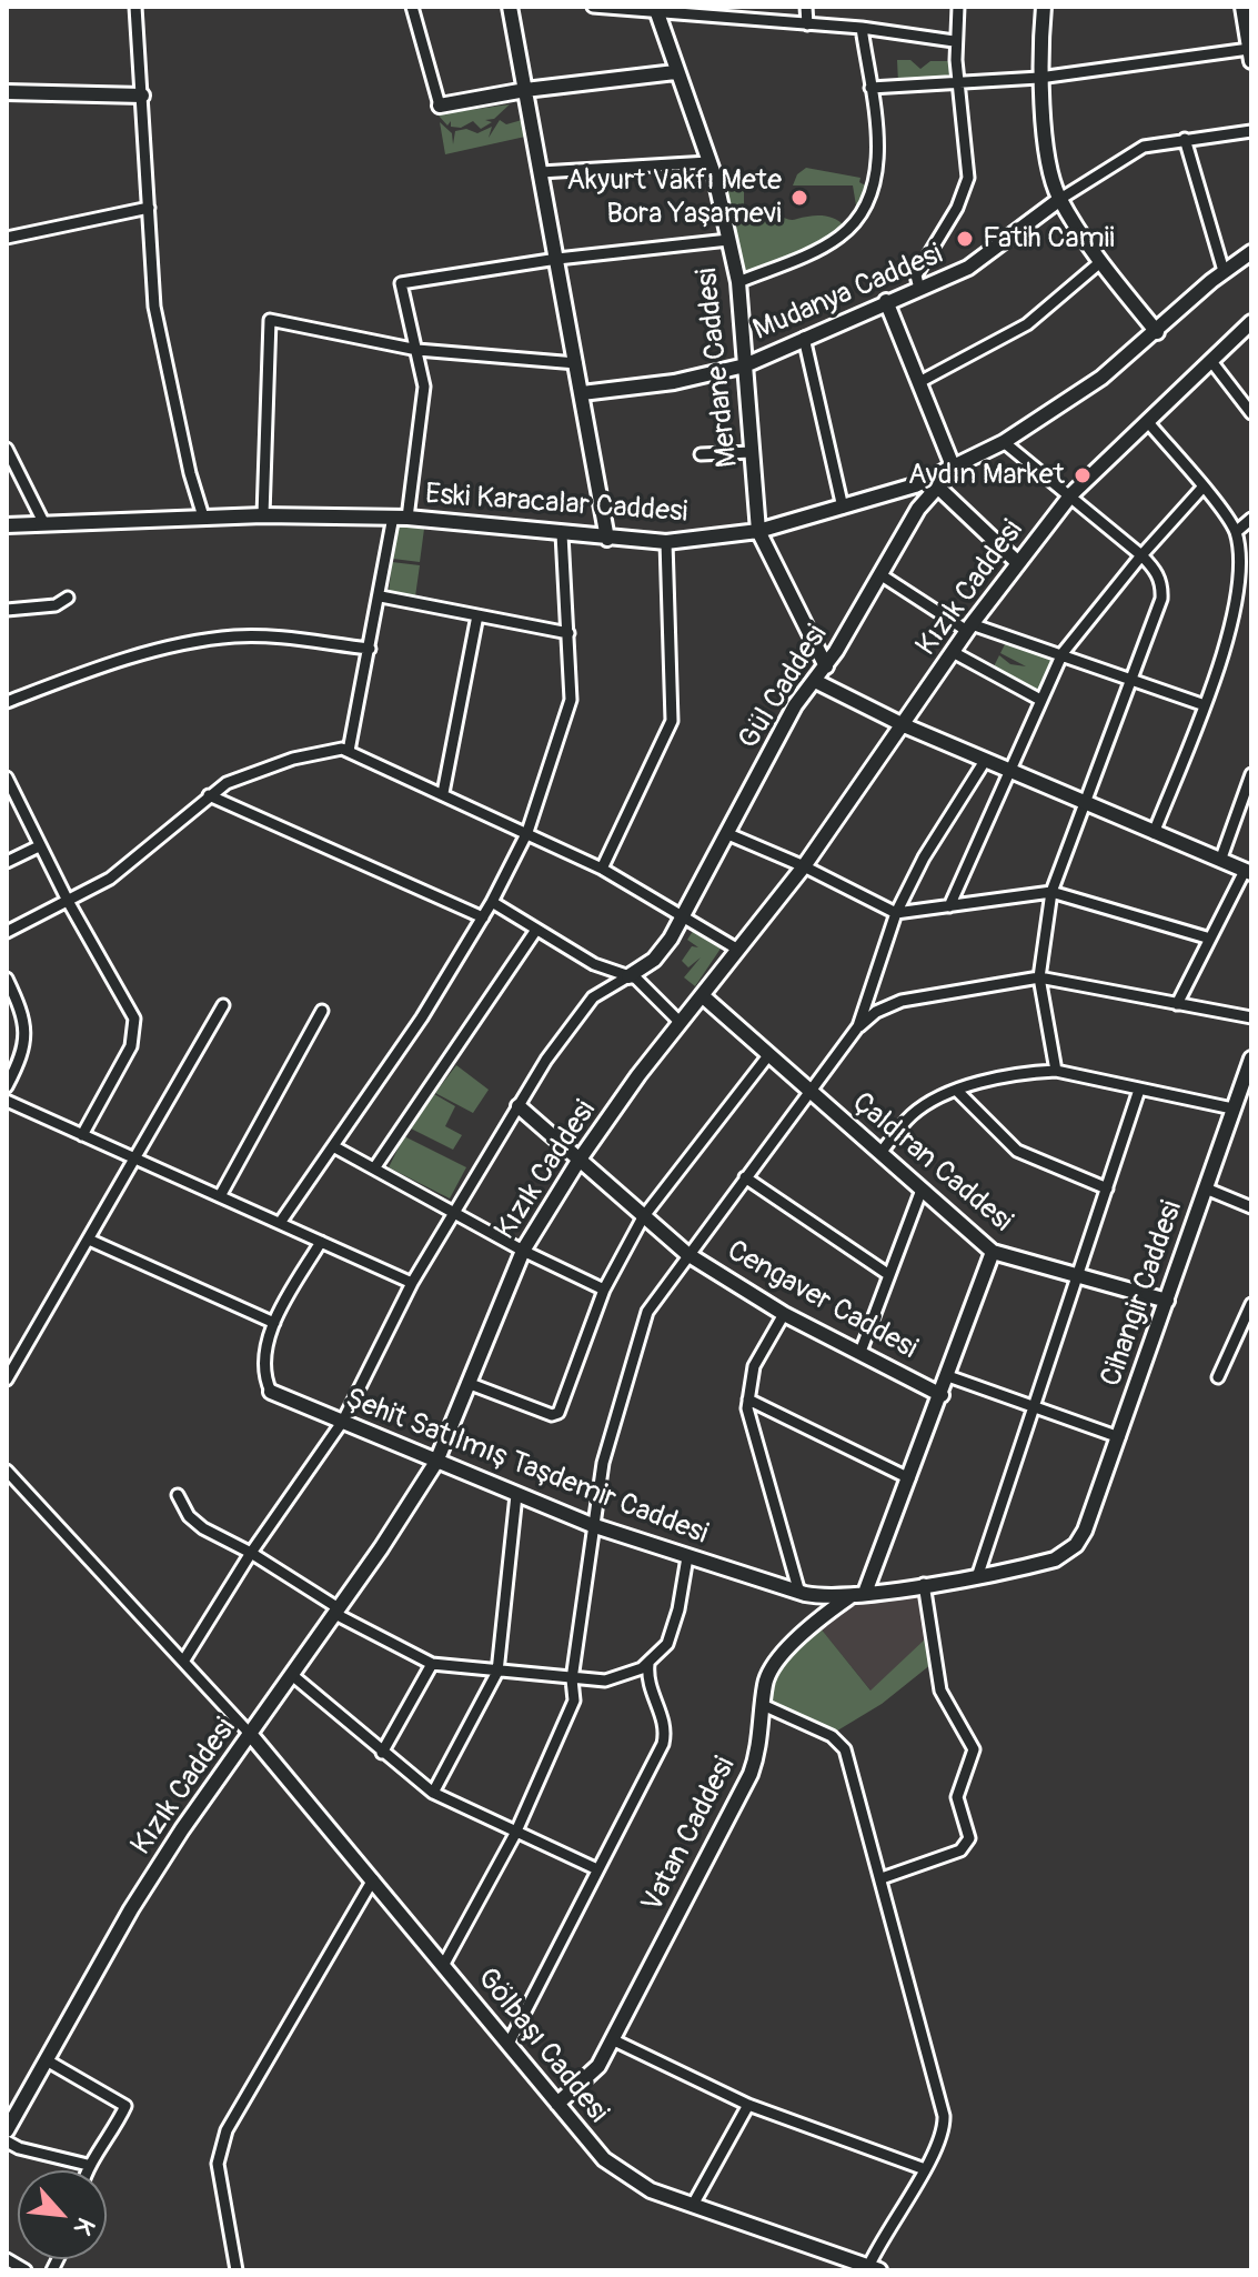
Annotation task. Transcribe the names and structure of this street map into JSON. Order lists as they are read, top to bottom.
{
  "streets": {
    "street": [
      "Mudanya Caddesi",
      "Merdane Caddesi",
      "Eski Karacalar Caddesi",
      "Kızık Caddesi",
      "Gül Caddesi",
      "Çaldıran Caddesi",
      "Cihangir Caddesi",
      "Cengaver Caddesi",
      "Şehit Satılmış Taşdemir Caddesi",
      "Vatan Caddesi",
      "Gölbaşı Caddesi"
    ]
  },
  "crossings": [
    ["Mudanya Caddesi", "Merdane Caddesi"],
    ["Merdane Caddesi", "Eski Karacalar Caddesi"],
    ["Merdane Caddesi", "Gül Caddesi"],
    ["Eski Karacalar Caddesi", "Gül Caddesi"],
    ["Kızık Caddesi", "Çaldıran Caddesi"],
    ["Kızık Caddesi", "Cengaver Caddesi"],
    ["Kızık Caddesi", "Şehit Satılmış Taşdemir Caddesi"],
    ["Kızık Caddesi", "Gölbaşı Caddesi"],
    ["Çaldıran Caddesi", "Cihangir Caddesi"],
    ["Cihangir Caddesi", "Şehit Satılmış Taşdemir Caddesi"],
    ["Şehit Satılmış Taşdemir Caddesi", "Vatan Caddesi"],
    ["Vatan Caddesi", "Gölbaşı Caddesi"]
  ],
  "places": ["Akyurt Vakfı Mete Bora Yaşamevi", "Fatih Camii", "Aydın Market"],
  "north": "bottom right"
}
